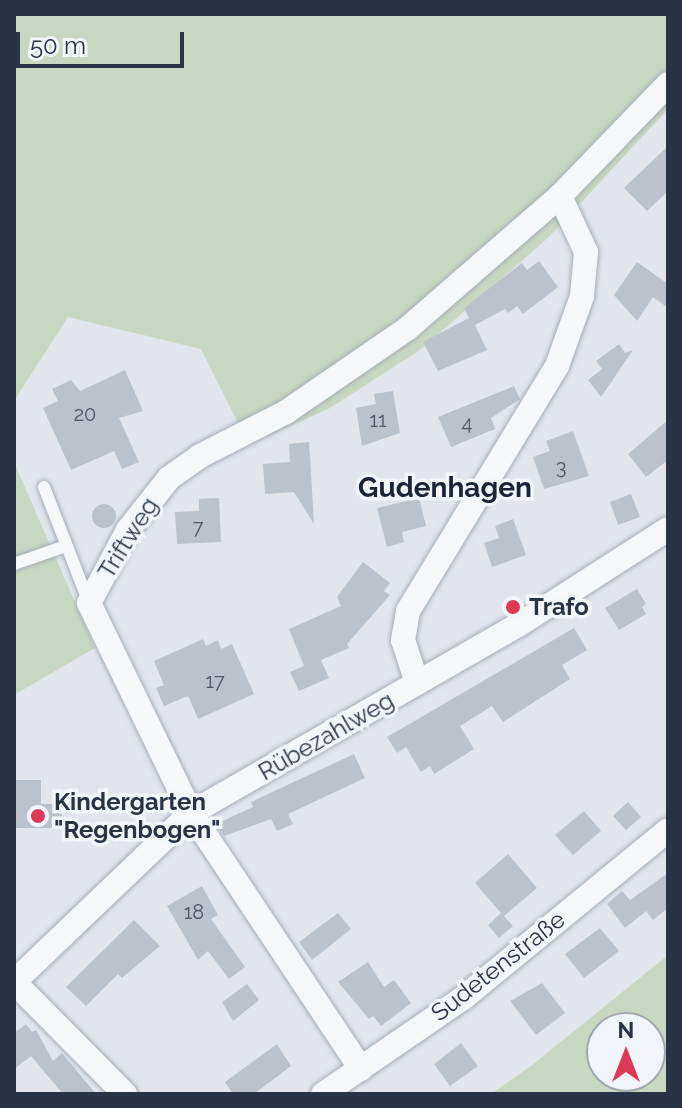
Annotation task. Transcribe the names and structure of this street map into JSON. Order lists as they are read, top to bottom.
{
  "streets": {
    "street": ["Triftweg", "Rübezahlweg", "Sudetenstraße"]
  },
  "crossings": [
    ["Triftweg", "Rübezahlweg"],
    ["Triftweg", "Sudetenstraße"]
  ],
  "districts": ["Gudenhagen"],
  "places": ["Trafo", "Kindergarten \"Regenbogen\""],
  "house_numbers": [
    "20",
    "11",
    "4",
    "3",
    "7",
    "17",
    "18"
  ],
  "scale_bar": "50 m",
  "north": "top"
}
